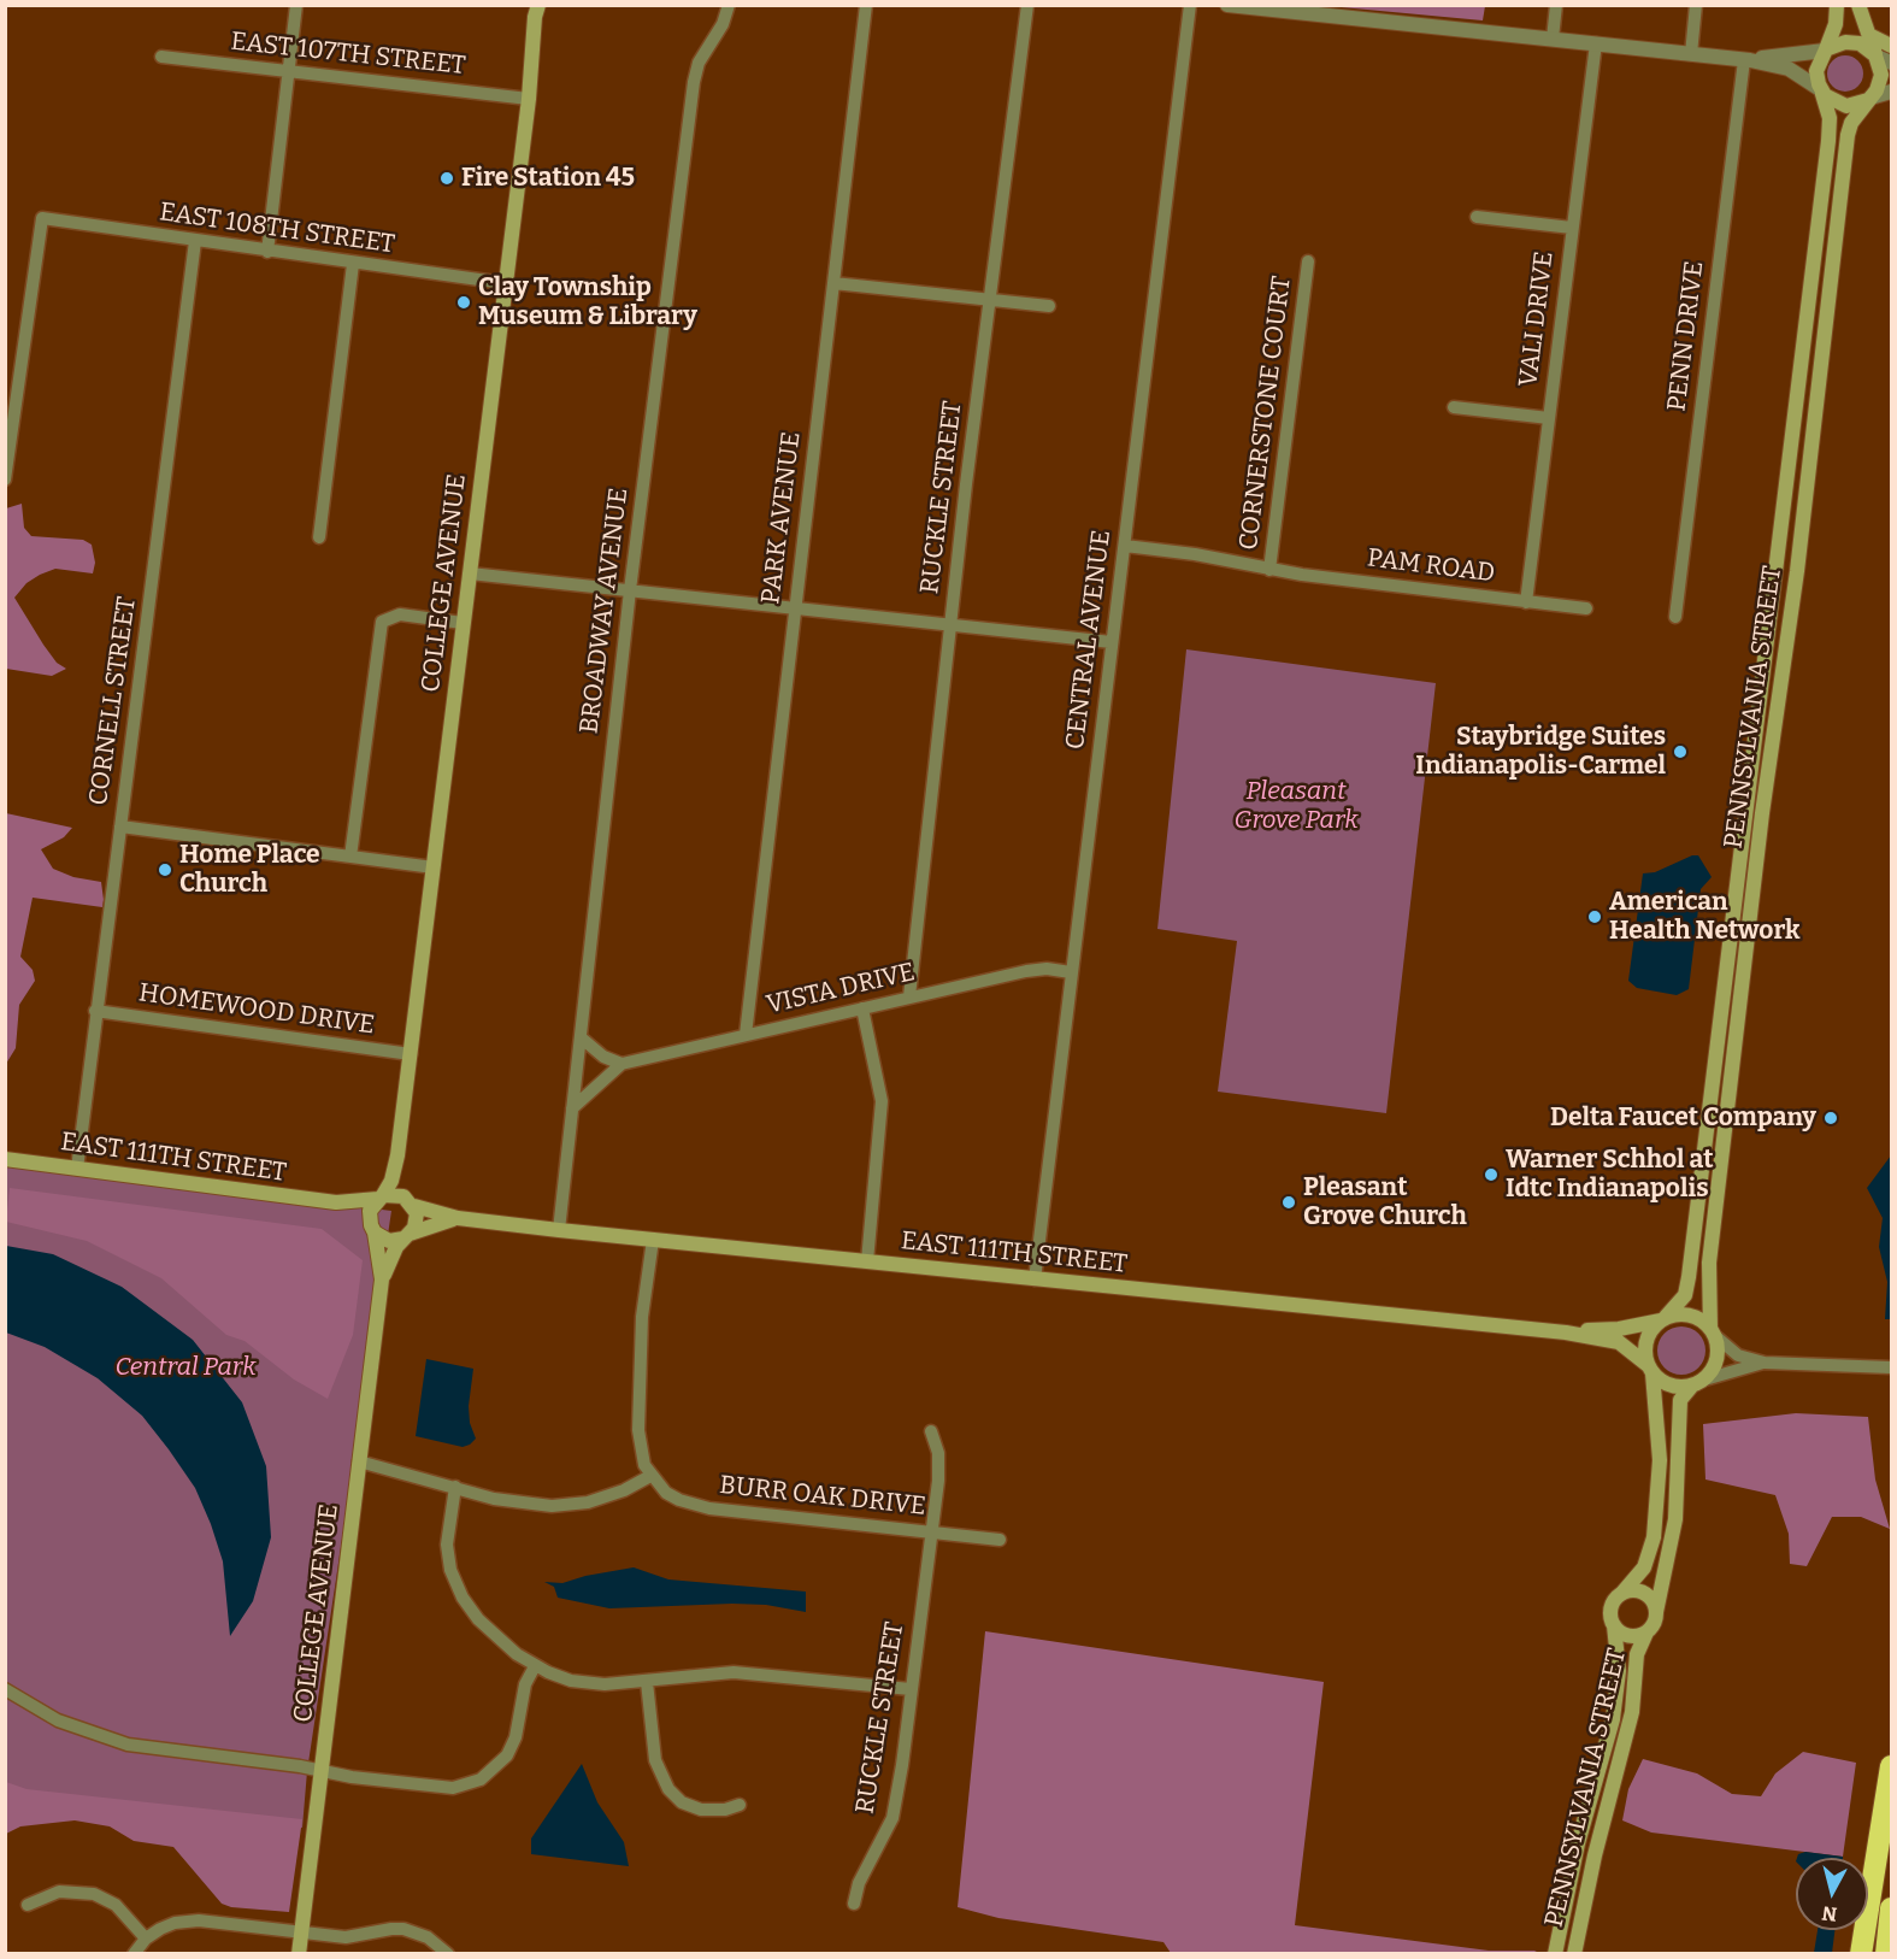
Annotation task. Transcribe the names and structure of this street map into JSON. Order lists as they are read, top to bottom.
{
  "streets": {
    "main road": ["COLLEGE AVENUE", "PENNSYLVANIA STREET", "EAST 111TH STREET"],
    "street": [
      "EAST 107TH STREET",
      "EAST 108TH STREET",
      "VALI DRIVE",
      "PENN DRIVE",
      "CORNERSTONE COURT",
      "RUCKLE STREET",
      "PARK AVENUE",
      "PAM ROAD",
      "BROADWAY AVENUE",
      "CENTRAL AVENUE",
      "CORNELL STREET",
      "VISTA DRIVE",
      "HOMEWOOD DRIVE",
      "BURR OAK DRIVE"
    ]
  },
  "crossings": [
    ["EAST 107TH STREET", "COLLEGE AVENUE"],
    ["EAST 108TH STREET", "COLLEGE AVENUE"],
    ["EAST 108TH STREET", "CORNELL STREET"],
    ["VALI DRIVE", "PAM ROAD"],
    ["CORNERSTONE COURT", "PAM ROAD"],
    ["RUCKLE STREET", "VISTA DRIVE"],
    ["RUCKLE STREET", "BURR OAK DRIVE"],
    ["PARK AVENUE", "VISTA DRIVE"],
    ["PAM ROAD", "CENTRAL AVENUE"],
    ["COLLEGE AVENUE", "HOMEWOOD DRIVE"],
    ["COLLEGE AVENUE", "EAST 111TH STREET"],
    ["BROADWAY AVENUE", "VISTA DRIVE"],
    ["BROADWAY AVENUE", "EAST 111TH STREET"],
    ["CENTRAL AVENUE", "VISTA DRIVE"],
    ["CENTRAL AVENUE", "EAST 111TH STREET"],
    ["CORNELL STREET", "HOMEWOOD DRIVE"],
    ["CORNELL STREET", "EAST 111TH STREET"],
    ["PENNSYLVANIA STREET", "EAST 111TH STREET"]
  ],
  "parks": ["Pleasant Grove Park", "Central Park"],
  "places": [
    "Fire Station 45",
    "Clay Township Museum & Library",
    "Staybridge Suites Indianapolis-Carmel",
    "Home Place Church",
    "American Health Network",
    "Delta Faucet Company",
    "Warner Schhol at Idtc Indianapolis",
    "Pleasant Grove Church"
  ],
  "north": "bottom"
}
